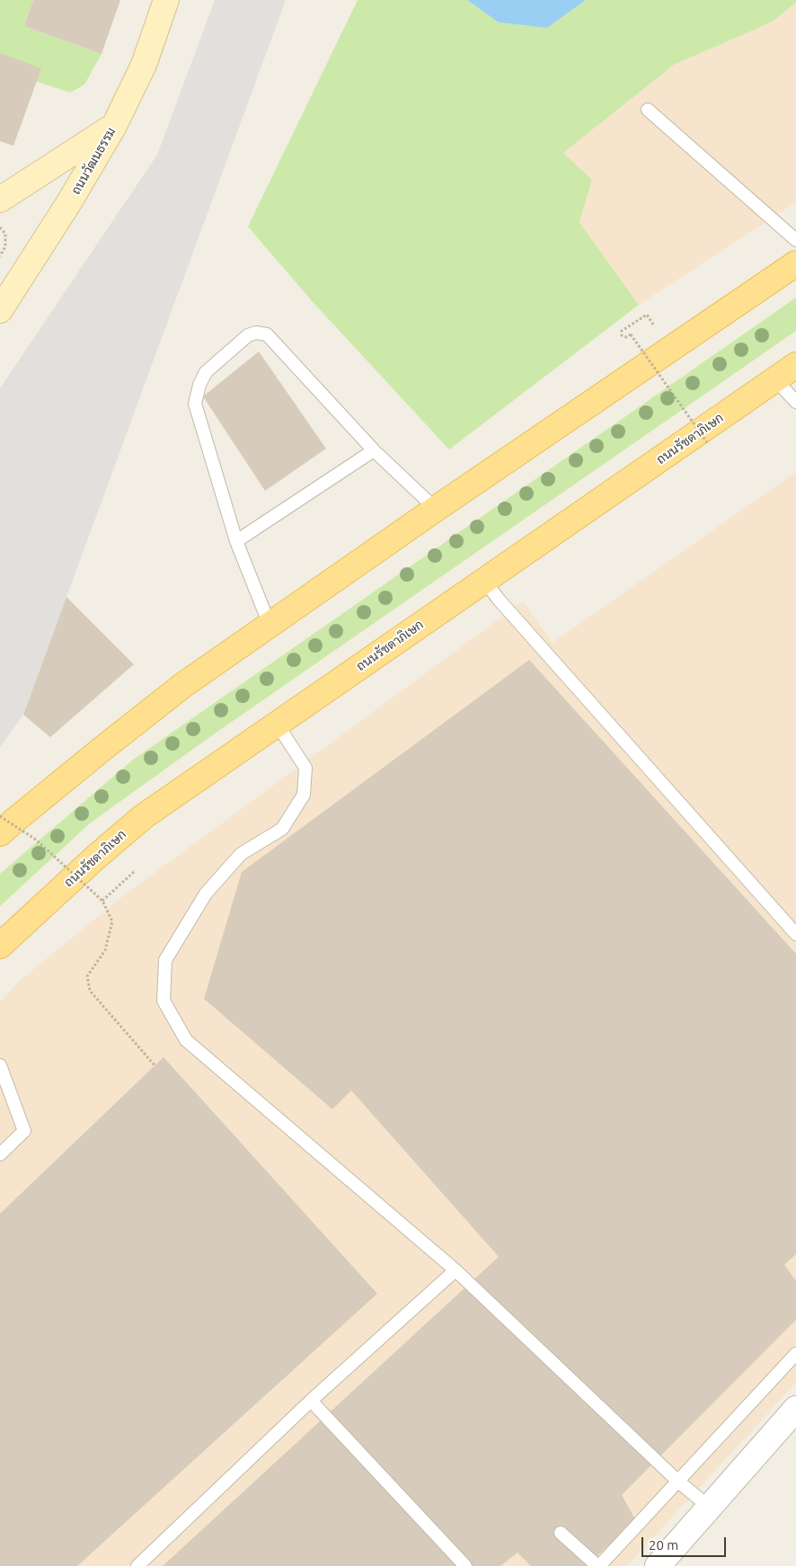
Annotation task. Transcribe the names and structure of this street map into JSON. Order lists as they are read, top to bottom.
{
  "streets": {
    "main road": ["ถนนรัชดาภิเษก"],
    "street": ["ถนนวัฒนธรรม"]
  },
  "scale_bar": "20 m"
}
